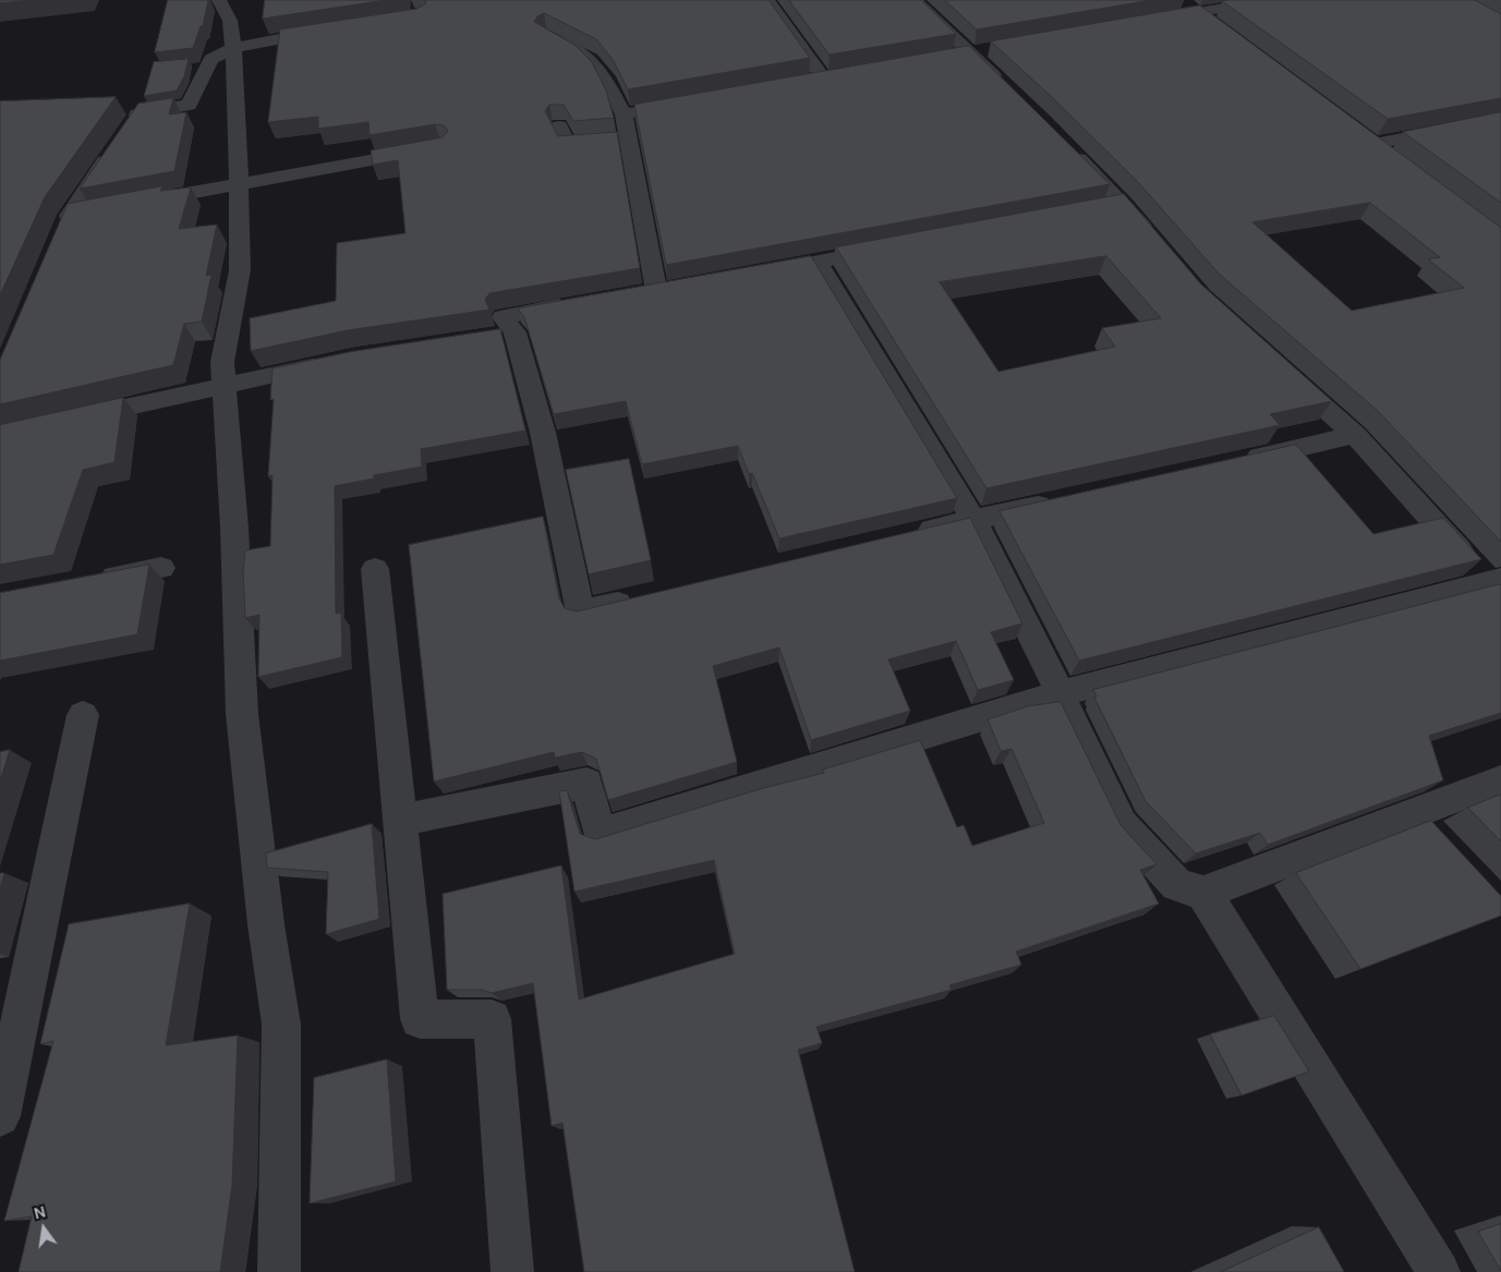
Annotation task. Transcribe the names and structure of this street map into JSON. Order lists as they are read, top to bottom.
{
  "north": "top"
}
